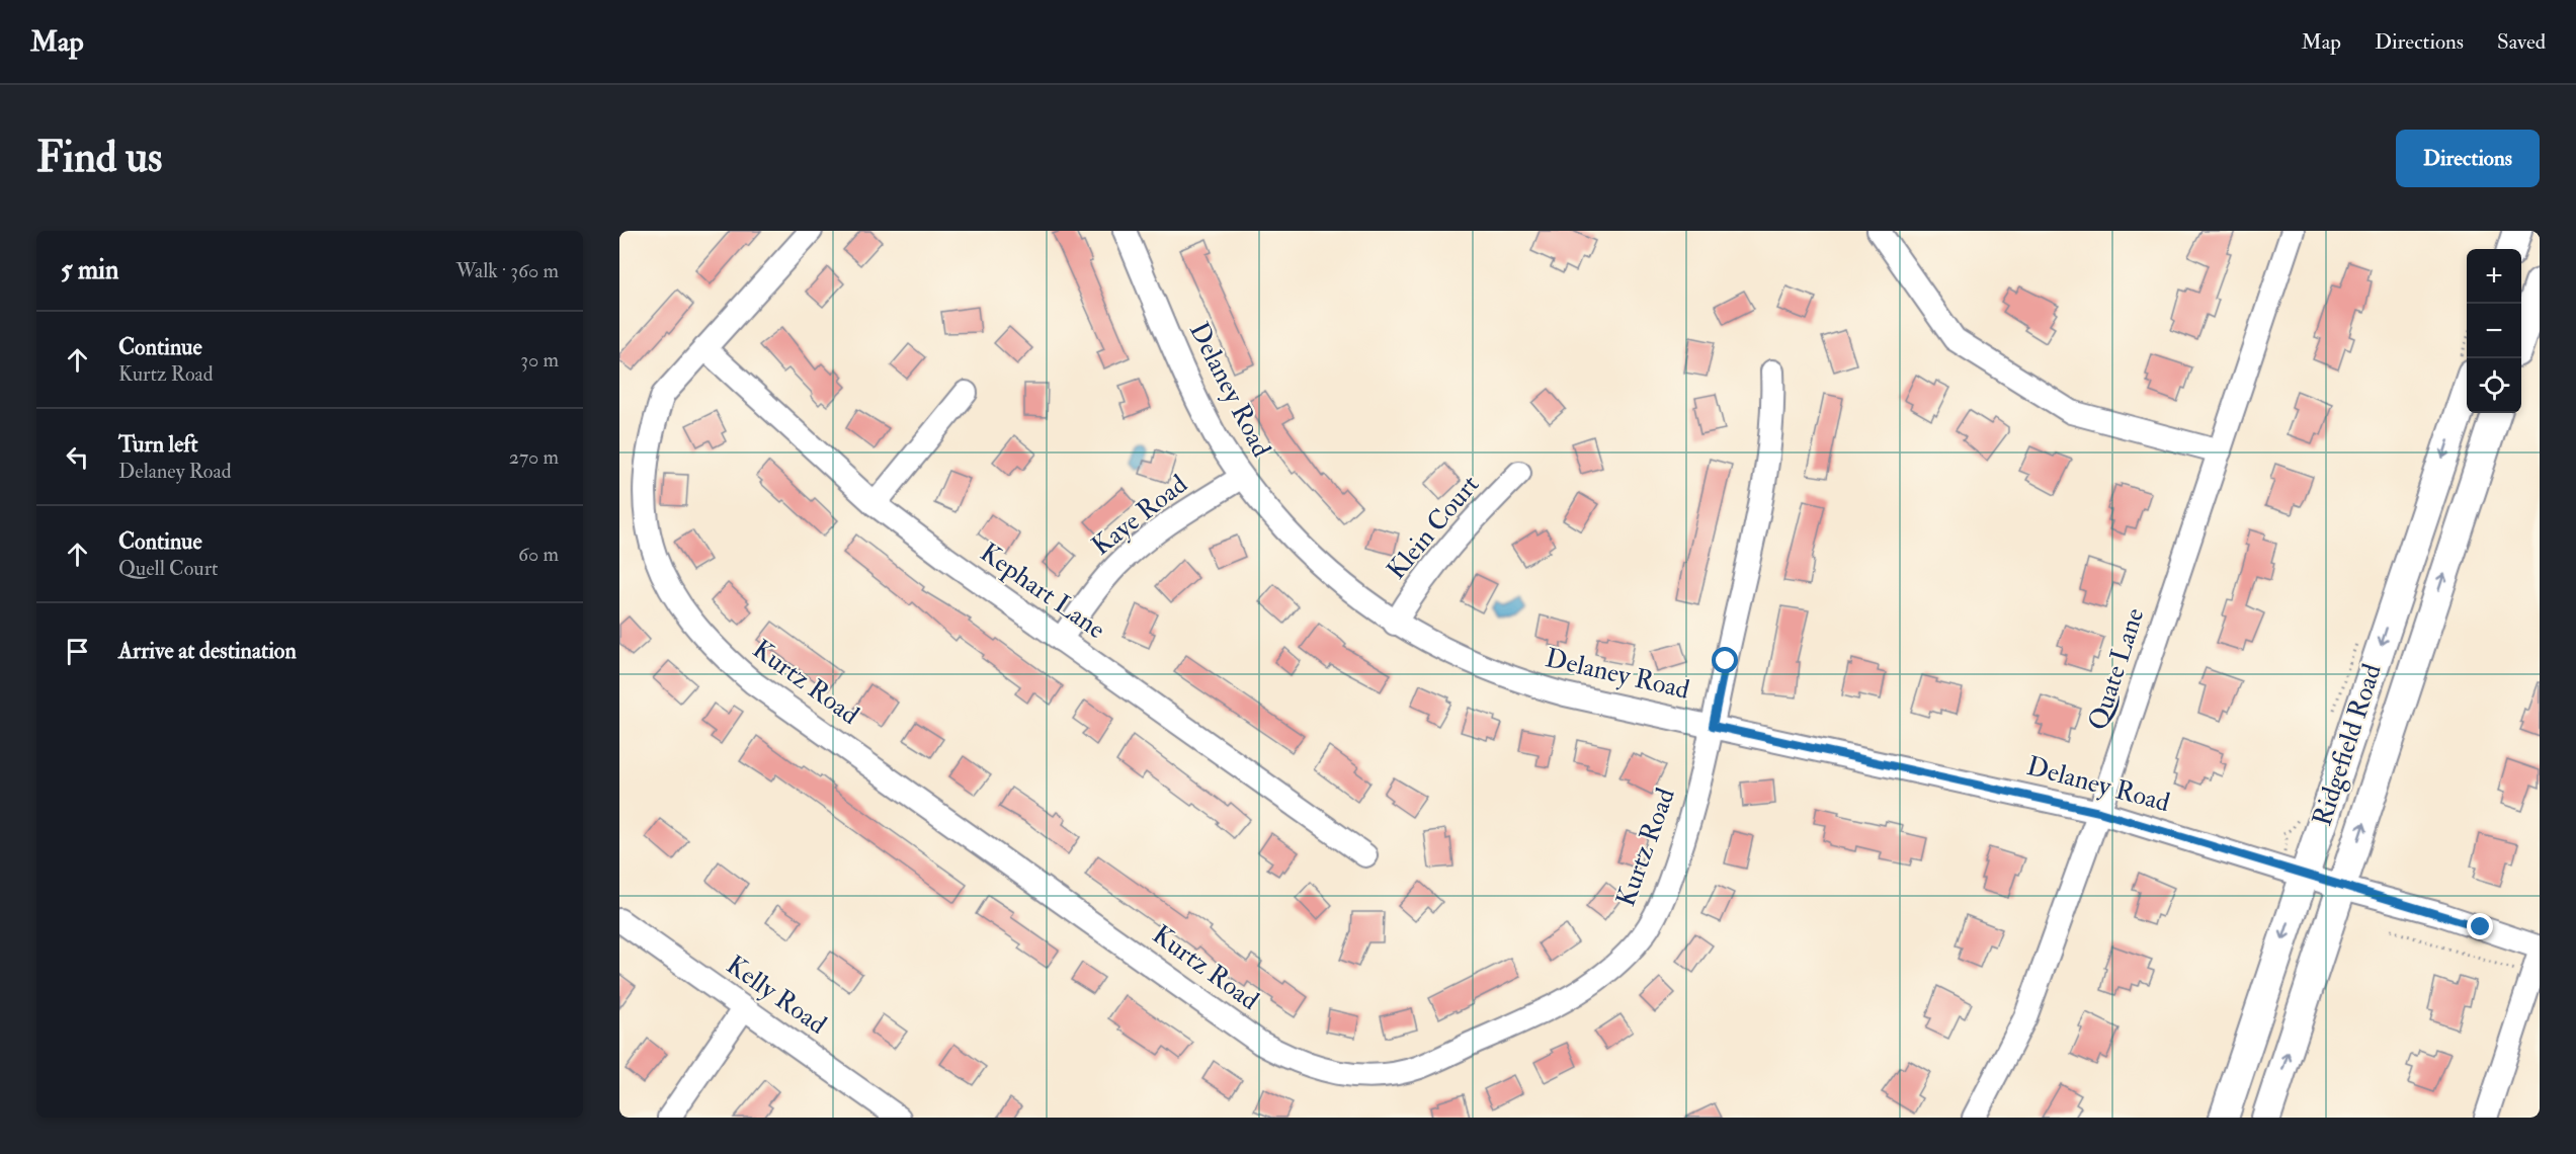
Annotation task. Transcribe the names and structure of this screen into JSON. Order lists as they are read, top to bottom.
{
  "streets": {
    "main road": ["Ridgefield Road"],
    "street": [
      "Delaney Road",
      "Kaye Road",
      "Klein Court",
      "Kephart Lane",
      "Quate Lane",
      "Kurtz Road",
      "Kelly Road"
    ]
  },
  "crossings": [
    ["Delaney Road", "Kaye Road"],
    ["Delaney Road", "Klein Court"],
    ["Delaney Road", "Quate Lane"],
    ["Delaney Road", "Kurtz Road"],
    ["Delaney Road", "Ridgefield Road"],
    ["Kaye Road", "Kephart Lane"],
    ["Kephart Lane", "Kurtz Road"]
  ],
  "page": {
    "header": "Map",
    "nav": ["Map", "Directions", "Saved"],
    "buttons": "Directions",
    "title": "Find us",
    "heading": ["5 min", "Walk · 360 m"],
    "map_buttons": ["+", "−"],
    "list": [
      ["Continue", "Kurtz Road", "30 m"],
      ["Turn left", "Delaney Road", "270 m"],
      ["Continue", "Quell Court", "60 m"],
      "Arrive at destination"
    ]
  }
}
